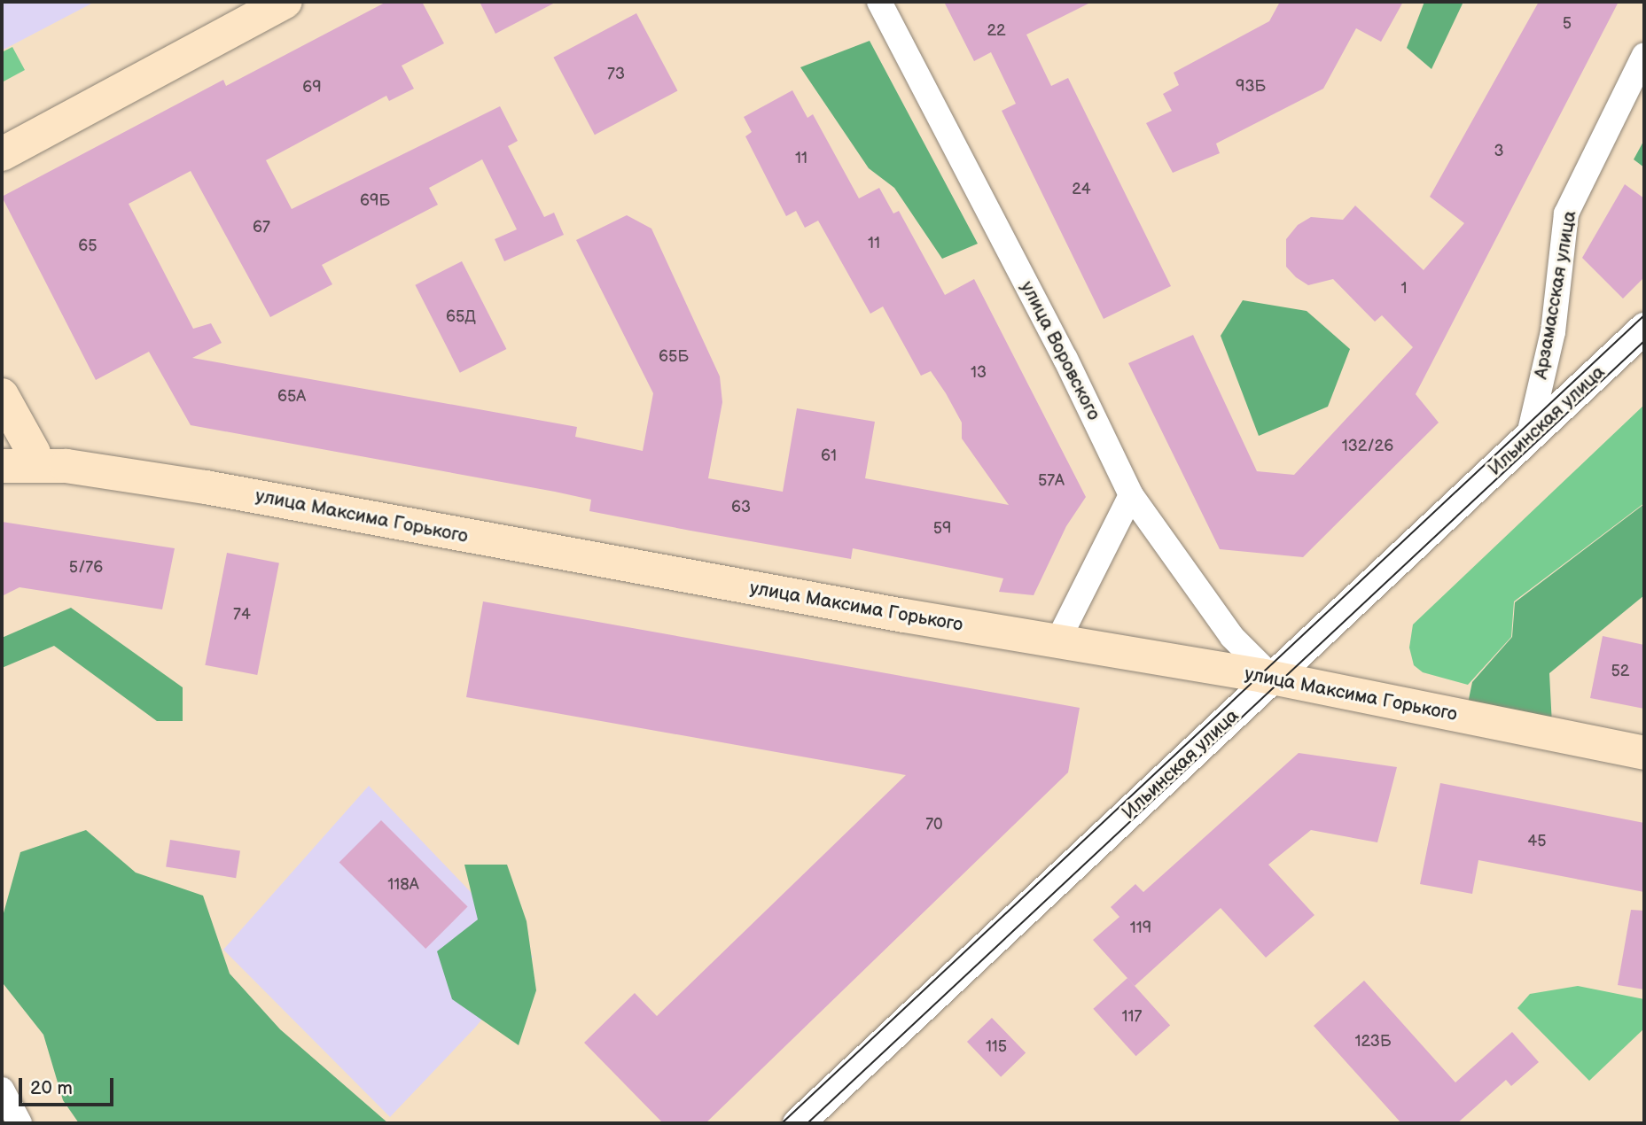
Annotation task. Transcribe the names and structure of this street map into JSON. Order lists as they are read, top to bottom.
{
  "streets": {
    "main road": ["улица Максима Горького"],
    "street": ["Арзамасская улица", "улица Воровского", "Ильинская улица"]
  },
  "crossings": [
    ["Арзамасская улица", "Ильинская улица"],
    ["улица Воровского", "Ильинская улица"],
    ["улица Воровского", "улица Максима Горького"],
    ["Ильинская улица", "улица Максима Горького"]
  ],
  "house_numbers": [
    "5",
    "22",
    "73",
    "93Б",
    "69",
    "3",
    "11",
    "24",
    "69Б",
    "67",
    "11",
    "65",
    "1",
    "65Д",
    "65Б",
    "13",
    "65А",
    "132/26",
    "61",
    "57А",
    "63",
    "59",
    "5/76",
    "74",
    "52",
    "70",
    "45",
    "118А",
    "119",
    "117",
    "123Б",
    "115"
  ],
  "scale_bar": "20 m"
}
